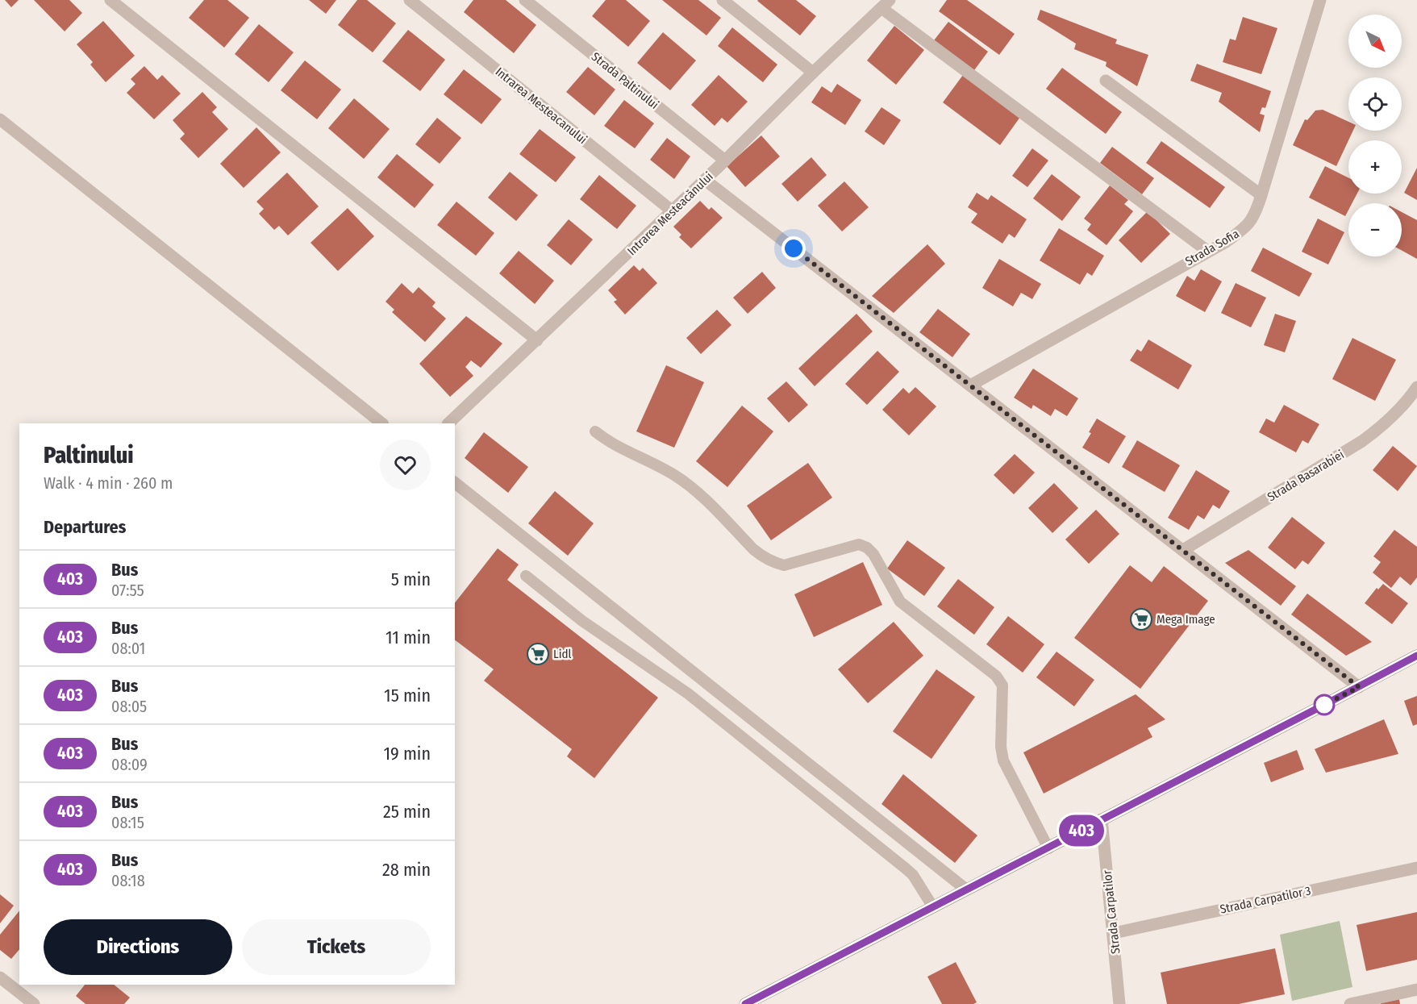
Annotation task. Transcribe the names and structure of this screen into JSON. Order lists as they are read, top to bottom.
{
  "streets": {
    "street": [
      "Strada Paltinului",
      "Intrarea Mesteacanului",
      "Intrarea Mesteacănului",
      "Strada Sofia",
      "Strada Basarabiei",
      "Strada Carpatilor 3",
      "Strada Carpatilor"
    ]
  },
  "crossings": [
    ["Strada Paltinului", "Intrarea Mesteacănului"],
    ["Intrarea Mesteacanului", "Intrarea Mesteacănului"],
    ["Strada Carpatilor 3", "Strada Carpatilor"]
  ],
  "places": {
    "supermarket": ["Mega Image", "Lidl"]
  },
  "lines": ["bus line 403"],
  "north": "bottom right",
  "page": {
    "on_map": "403",
    "map_buttons": ["+", "−"],
    "heading": [
      ["Paltinului", "Walk · 4 min · 260 m"],
      "Departures"
    ],
    "list": [
      {
        "mark": "403",
        "name": "Bus",
        "note": "07:55",
        "value": "5 min"
      },
      {
        "mark": "403",
        "name": "Bus",
        "note": "08:01",
        "value": "11 min"
      },
      {
        "mark": "403",
        "name": "Bus",
        "note": "08:05",
        "value": "15 min"
      },
      {
        "mark": "403",
        "name": "Bus",
        "note": "08:09",
        "value": "19 min"
      },
      {
        "mark": "403",
        "name": "Bus",
        "note": "08:15",
        "value": "25 min"
      },
      {
        "mark": "403",
        "name": "Bus",
        "note": "08:18",
        "value": "28 min"
      }
    ],
    "buttons": ["Directions", "Tickets"]
  }
}
